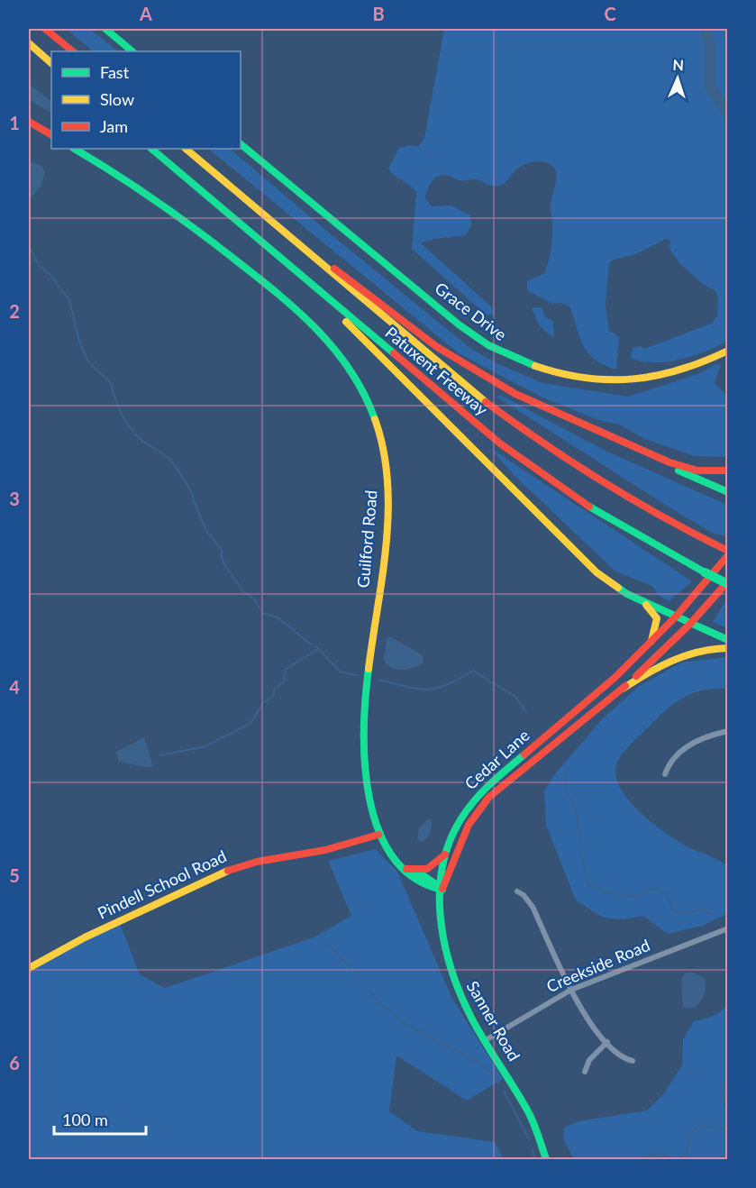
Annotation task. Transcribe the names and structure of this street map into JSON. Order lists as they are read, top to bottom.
{
  "streets": {
    "main road": [
      "Grace Drive",
      "Patuxent Freeway",
      "Guilford Road",
      "Cedar Lane",
      "Pindell School Road",
      "Sanner Road"
    ],
    "street": ["Creekside Road"]
  },
  "crossings": [
    ["Patuxent Freeway", "Cedar Lane"],
    ["Guilford Road", "Cedar Lane"],
    ["Guilford Road", "Pindell School Road"],
    ["Guilford Road", "Sanner Road"],
    ["Cedar Lane", "Sanner Road"],
    ["Creekside Road", "Sanner Road"]
  ],
  "legend": ["Fast", "Slow", "Jam"],
  "scale_bar": "100 m",
  "north": "top",
  "grid": {
    "columns": ["A", "B", "C"],
    "rows": [
      "1",
      "2",
      "3",
      "4",
      "5",
      "6"
    ]
  }
}
